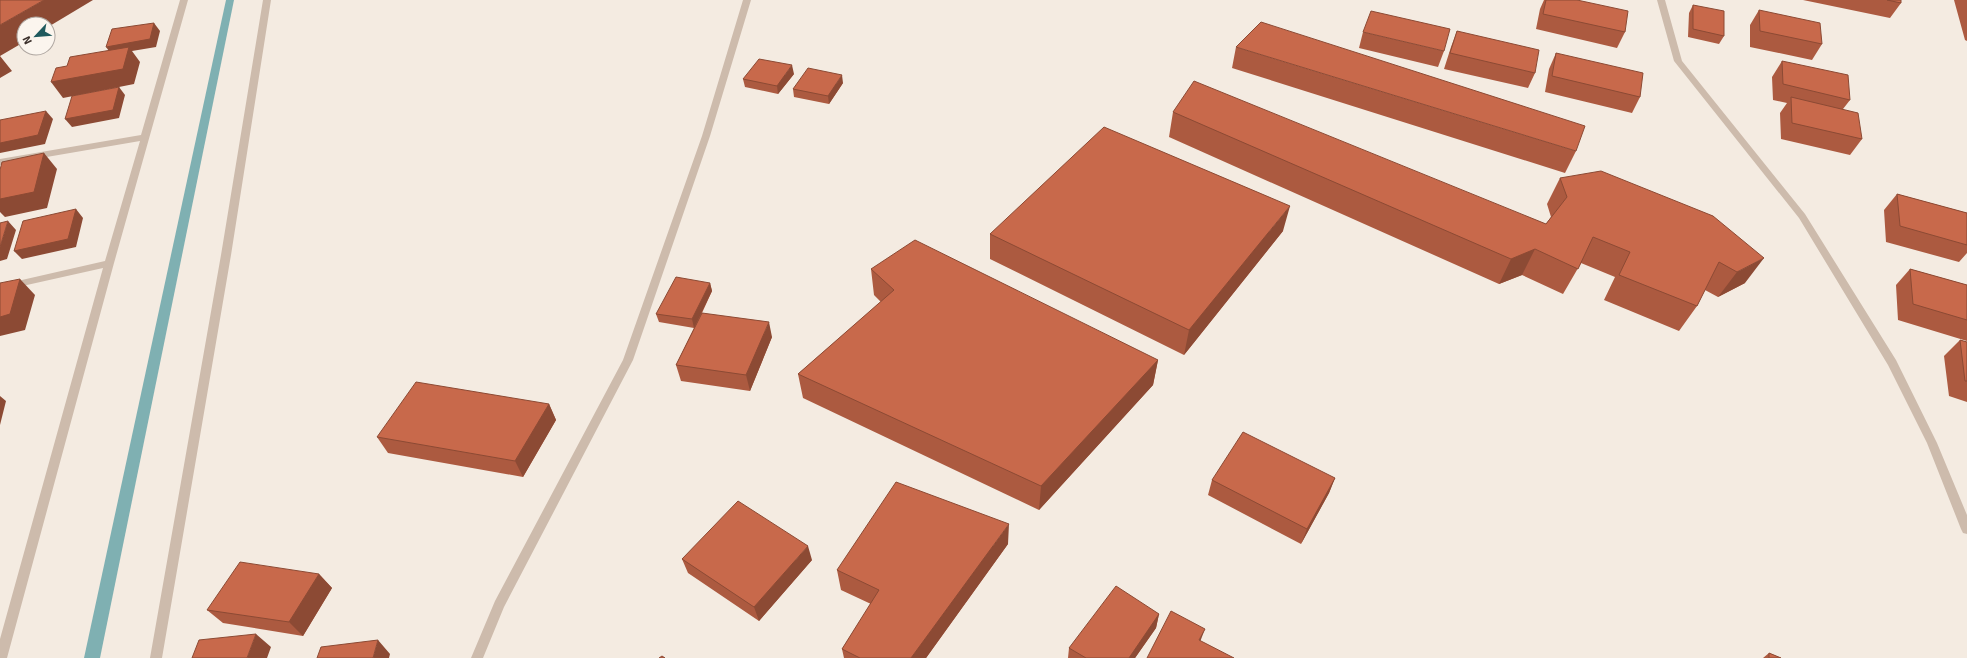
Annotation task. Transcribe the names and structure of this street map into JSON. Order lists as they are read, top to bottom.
{
  "north": "bottom left"
}
